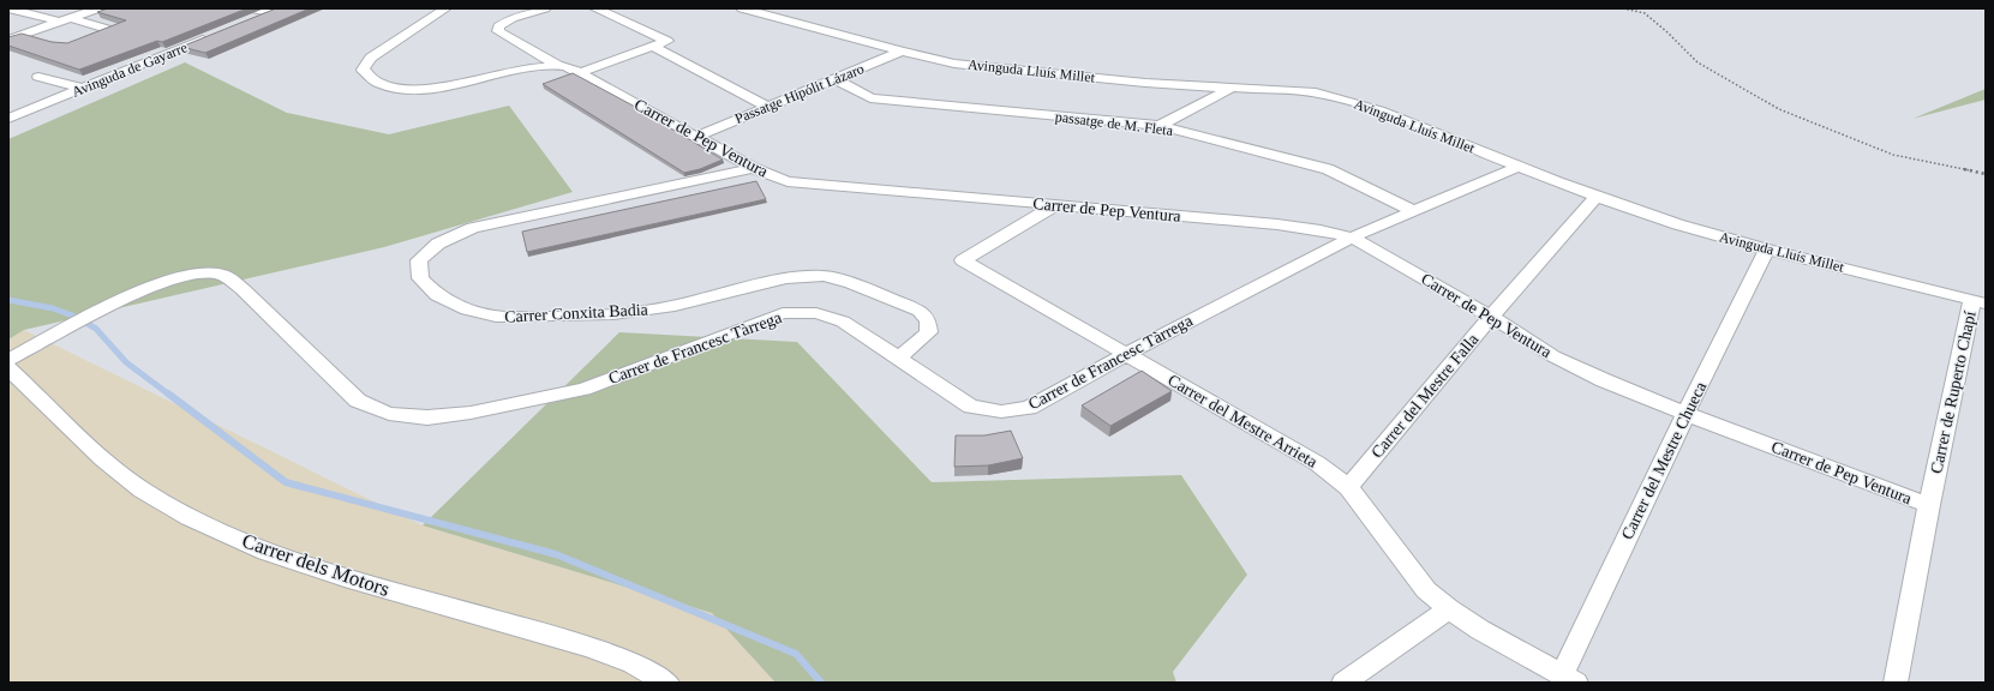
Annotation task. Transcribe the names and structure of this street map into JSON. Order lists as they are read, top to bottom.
{
  "streets": {
    "street": [
      "Avinguda de Gayarre",
      "Avinguda Lluís Millet",
      "Passatge Hipólit Lázaro",
      "passatge de M. Fleta",
      "Carrer de Pep Ventura",
      "Carrer Conxita Badia",
      "Carrer de Francesc Tàrrega",
      "Carrer de Ruperto Chapí",
      "Carrer del Mestre Falla",
      "Carrer del Mestre Arrieta",
      "Carrer del Mestre Chueca",
      "Carrer dels Motors"
    ]
  },
  "crossings": [
    ["Avinguda Lluís Millet", "Passatge Hipólit Lázaro"],
    ["Avinguda Lluís Millet", "Carrer de Francesc Tàrrega"],
    ["Avinguda Lluís Millet", "Carrer de Ruperto Chapí"],
    ["Avinguda Lluís Millet", "Carrer del Mestre Falla"],
    ["Avinguda Lluís Millet", "Carrer del Mestre Chueca"],
    ["Passatge Hipólit Lázaro", "passatge de M. Fleta"],
    ["Passatge Hipólit Lázaro", "Carrer de Pep Ventura"],
    ["passatge de M. Fleta", "Carrer de Francesc Tàrrega"],
    ["Carrer de Pep Ventura", "Carrer Conxita Badia"],
    ["Carrer de Pep Ventura", "Carrer de Francesc Tàrrega"],
    ["Carrer de Pep Ventura", "Carrer de Ruperto Chapí"],
    ["Carrer de Pep Ventura", "Carrer del Mestre Falla"],
    ["Carrer de Pep Ventura", "Carrer del Mestre Arrieta"],
    ["Carrer de Pep Ventura", "Carrer del Mestre Chueca"],
    ["Carrer Conxita Badia", "Carrer de Francesc Tàrrega"],
    ["Carrer de Francesc Tàrrega", "Carrer del Mestre Arrieta"],
    ["Carrer del Mestre Falla", "Carrer del Mestre Arrieta"],
    ["Carrer del Mestre Arrieta", "Carrer del Mestre Chueca"]
  ]
}
